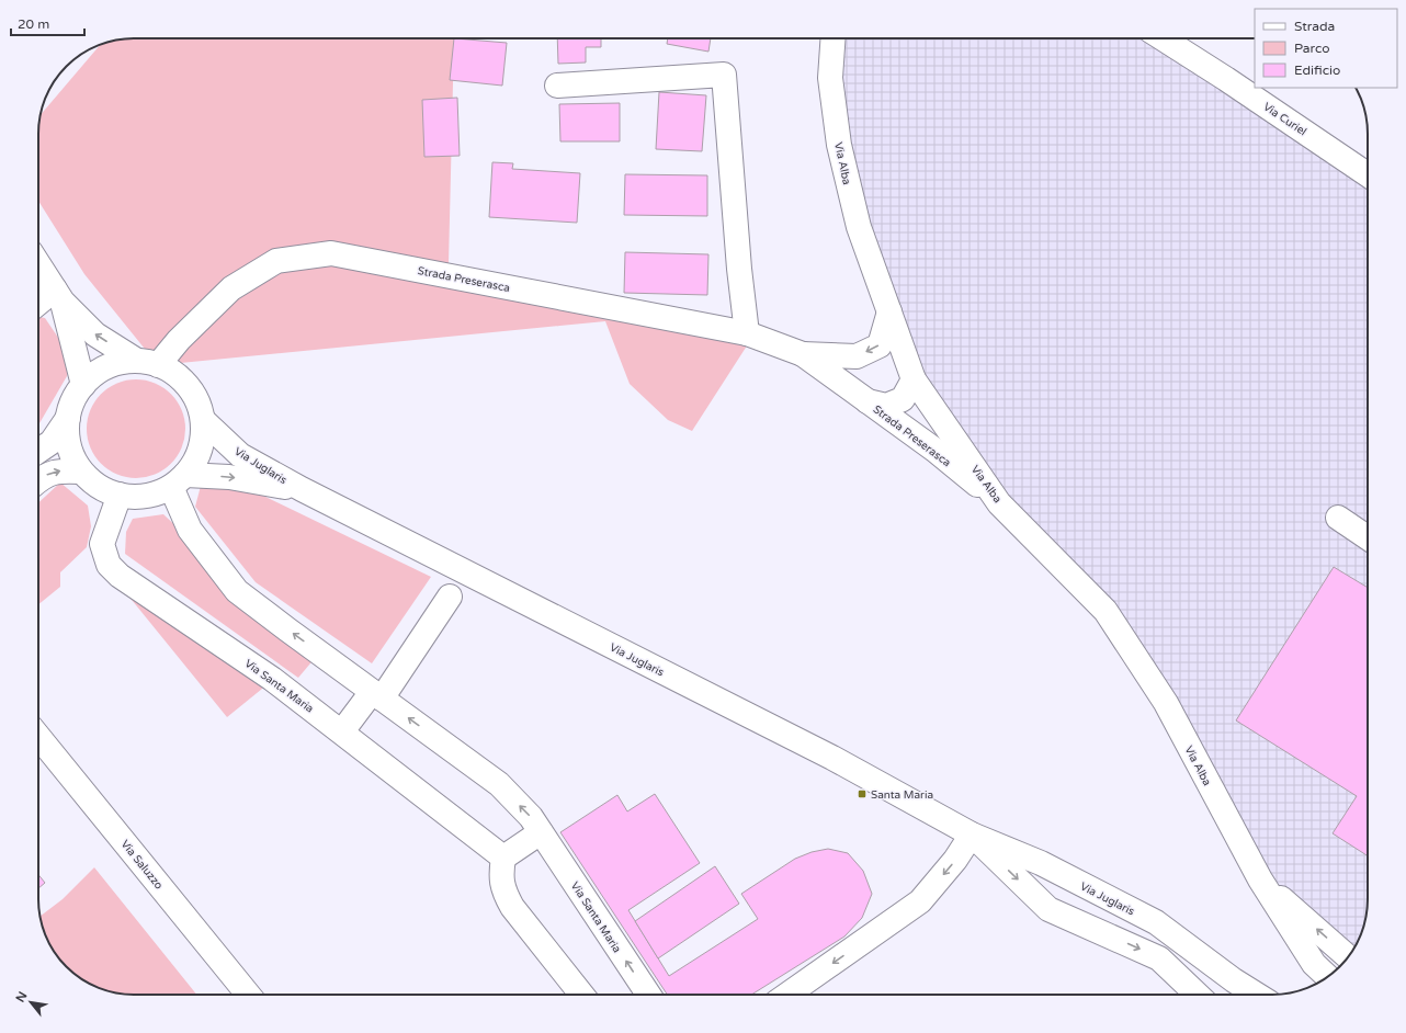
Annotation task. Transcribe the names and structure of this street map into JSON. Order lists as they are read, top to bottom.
{
  "streets": {
    "street": [
      "Via Curiel",
      "Via Alba",
      "Strada Preserasca",
      "Via Juglaris",
      "Via Santa Maria",
      "Via Saluzzo"
    ]
  },
  "crossings": [
    ["Via Alba", "Strada Preserasca"],
    ["Strada Preserasca", "Via Juglaris"],
    ["Strada Preserasca", "Via Santa Maria"],
    ["Via Juglaris", "Via Santa Maria"]
  ],
  "places": {
    "transit": ["Santa Maria"]
  },
  "legend": ["Strada", "Parco", "Edificio"],
  "scale_bar": "20 m",
  "north": "top left"
}
